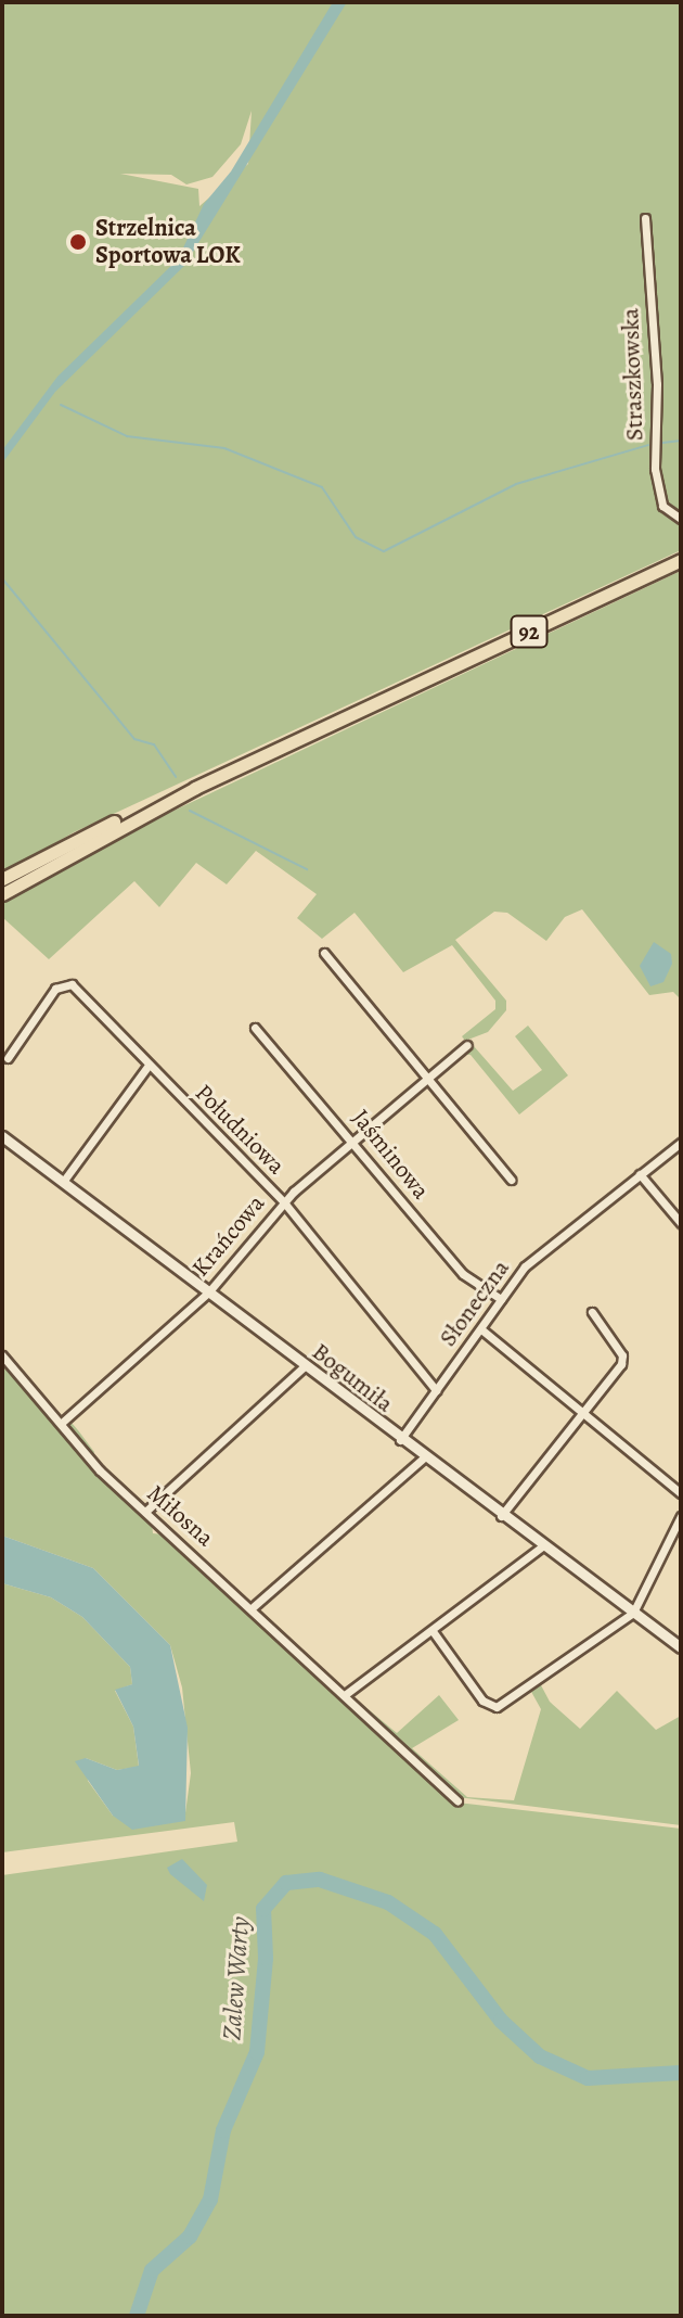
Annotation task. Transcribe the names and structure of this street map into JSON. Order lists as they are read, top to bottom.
{
  "streets": {
    "main road": ["92"],
    "street": [
      "Straszkowska",
      "Południowa",
      "Jaśminowa",
      "Krańcowa",
      "Słoneczna",
      "Bogumiła",
      "Miłosna"
    ]
  },
  "crossings": [
    ["Południowa", "Krańcowa"],
    ["Południowa", "Słoneczna"],
    ["Jaśminowa", "Krańcowa"],
    ["Jaśminowa", "Słoneczna"],
    ["Krańcowa", "Bogumiła"],
    ["Krańcowa", "Miłosna"],
    ["Słoneczna", "Bogumiła"]
  ],
  "water": ["Zalew Warty"],
  "places": ["Strzelnica Sportowa LOK"]
}
